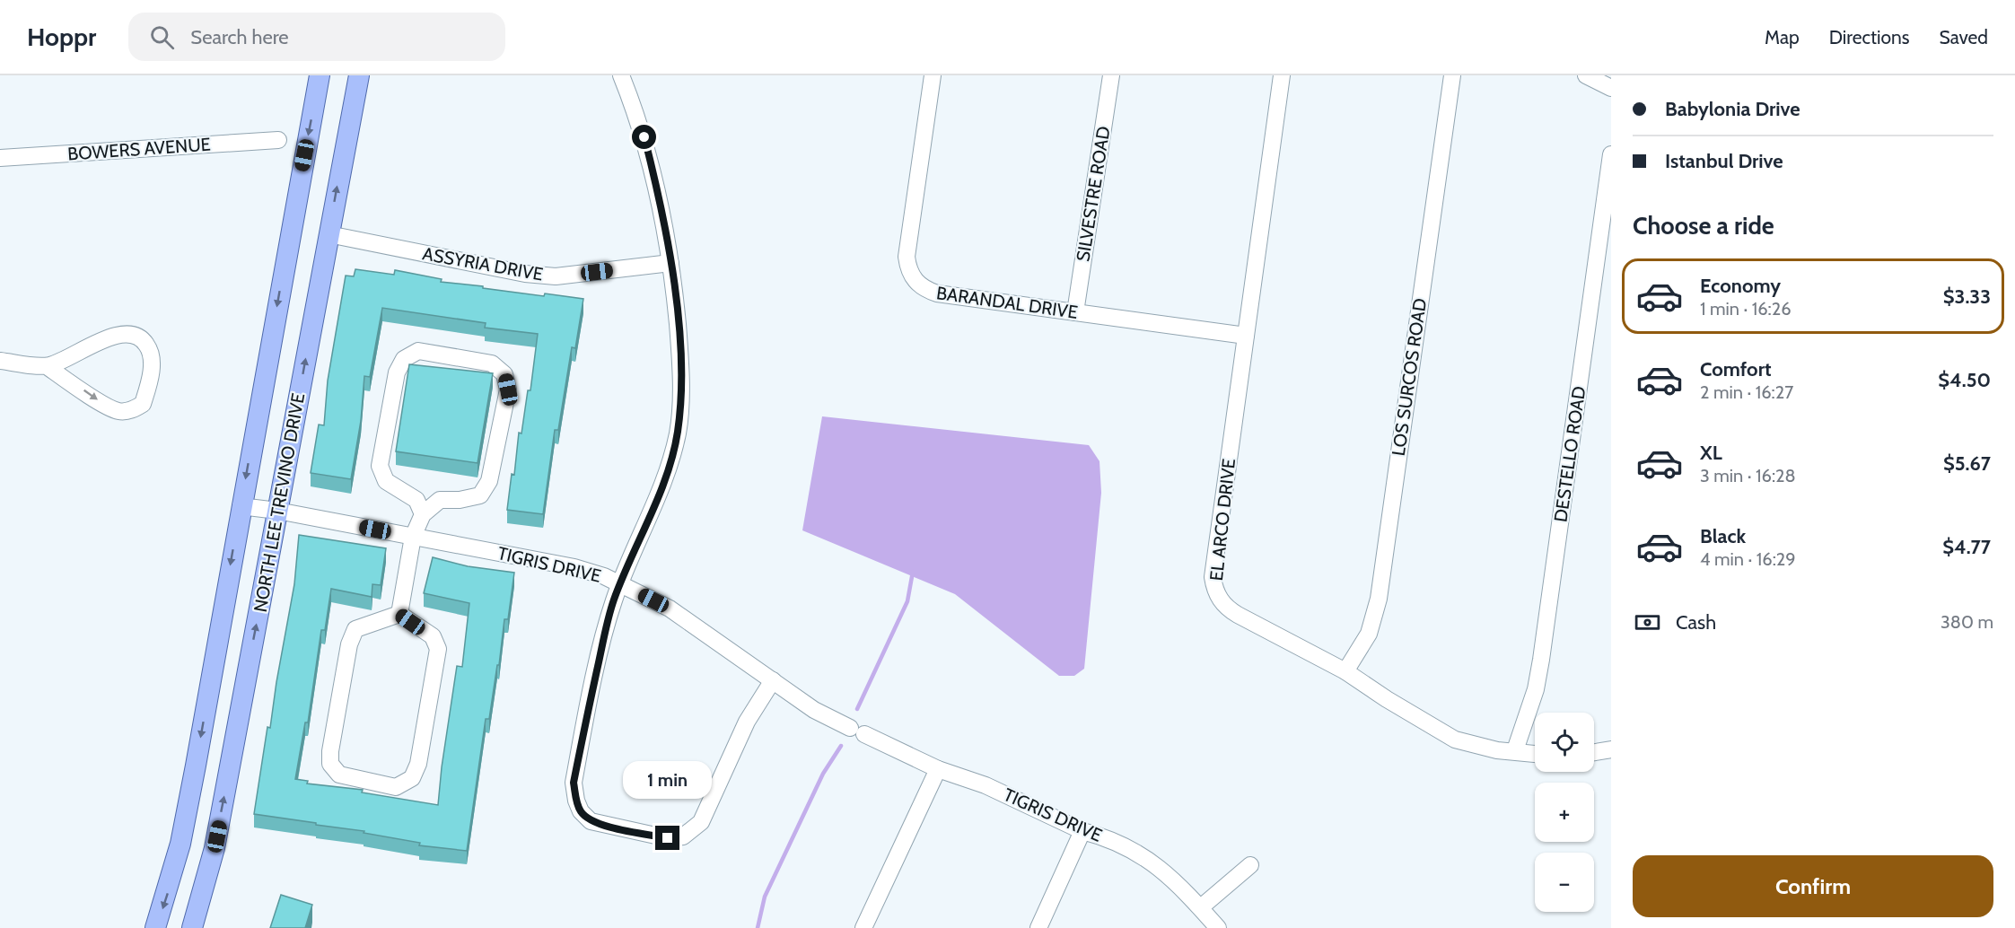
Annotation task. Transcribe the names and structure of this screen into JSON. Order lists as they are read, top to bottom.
{
  "streets": {
    "main road": ["NORTH LEE TREVINO DRIVE"],
    "street": [
      "BOWERS AVENUE",
      "SILVESTRE ROAD",
      "ASSYRIA DRIVE",
      "BARANDAL DRIVE",
      "LOS SURCOS ROAD",
      "DESTELLO ROAD",
      "EL ARCO DRIVE",
      "TIGRIS DRIVE"
    ]
  },
  "crossings": [
    ["SILVESTRE ROAD", "BARANDAL DRIVE"],
    ["ASSYRIA DRIVE", "NORTH LEE TREVINO DRIVE"],
    ["BARANDAL DRIVE", "EL ARCO DRIVE"],
    ["LOS SURCOS ROAD", "EL ARCO DRIVE"],
    ["DESTELLO ROAD", "EL ARCO DRIVE"],
    ["NORTH LEE TREVINO DRIVE", "TIGRIS DRIVE"]
  ],
  "page": {
    "header": "Hoppr",
    "search": "Search here",
    "nav": ["Map", "Directions", "Saved"],
    "banner": ["Babylonia Drive", "Istanbul Drive"],
    "heading": "Choose a ride",
    "list": [
      {
        "name": "Economy",
        "note": "1 min · 16:26",
        "value": "$3.33"
      },
      {
        "name": "Comfort",
        "note": "2 min · 16:27",
        "value": "$4.50"
      },
      {
        "name": "XL",
        "note": "3 min · 16:28",
        "value": "$5.67"
      },
      {
        "name": "Black",
        "note": "4 min · 16:29",
        "value": "$4.77"
      }
    ],
    "pay": ["Cash", "380 m"],
    "map_buttons": ["+", "−"],
    "bubble": "1 min",
    "buttons": "Confirm"
  }
}
